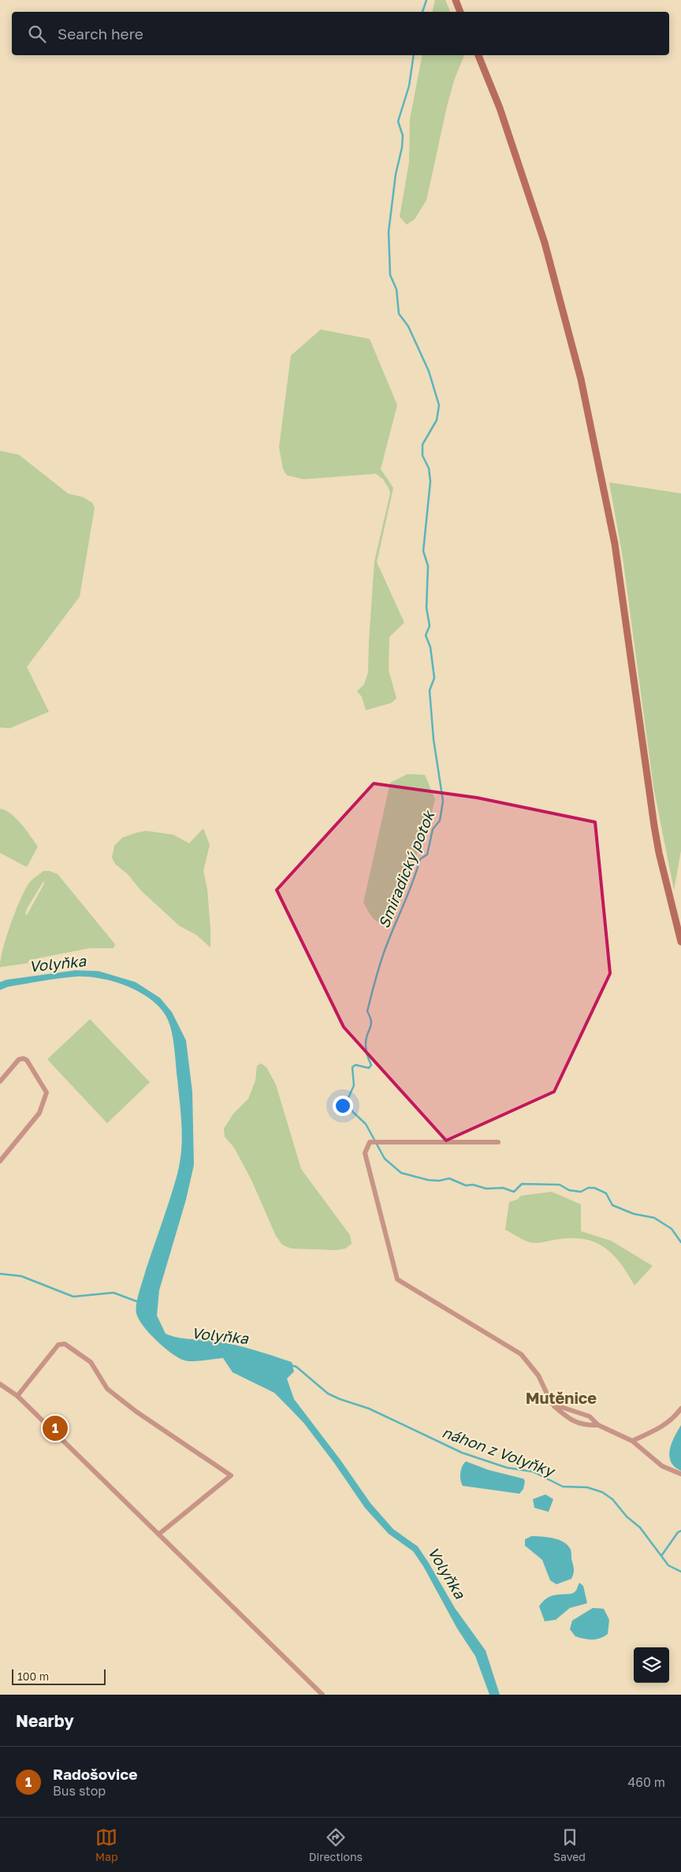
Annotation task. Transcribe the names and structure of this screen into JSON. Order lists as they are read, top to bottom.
{
  "districts": ["Mutěnice"],
  "water": ["Smiradický potok", "Volyňka", "náhon z Volyňky"],
  "scale_bar": "100 m",
  "page": {
    "search": "Search here",
    "pins": "1",
    "scale": "100 m",
    "heading": "Nearby",
    "list": [
      {
        "mark": "1",
        "name": "Radošovice",
        "note": "Bus stop",
        "value": "460 m"
      }
    ],
    "nav": ["Map", "Directions", "Saved"]
  }
}
